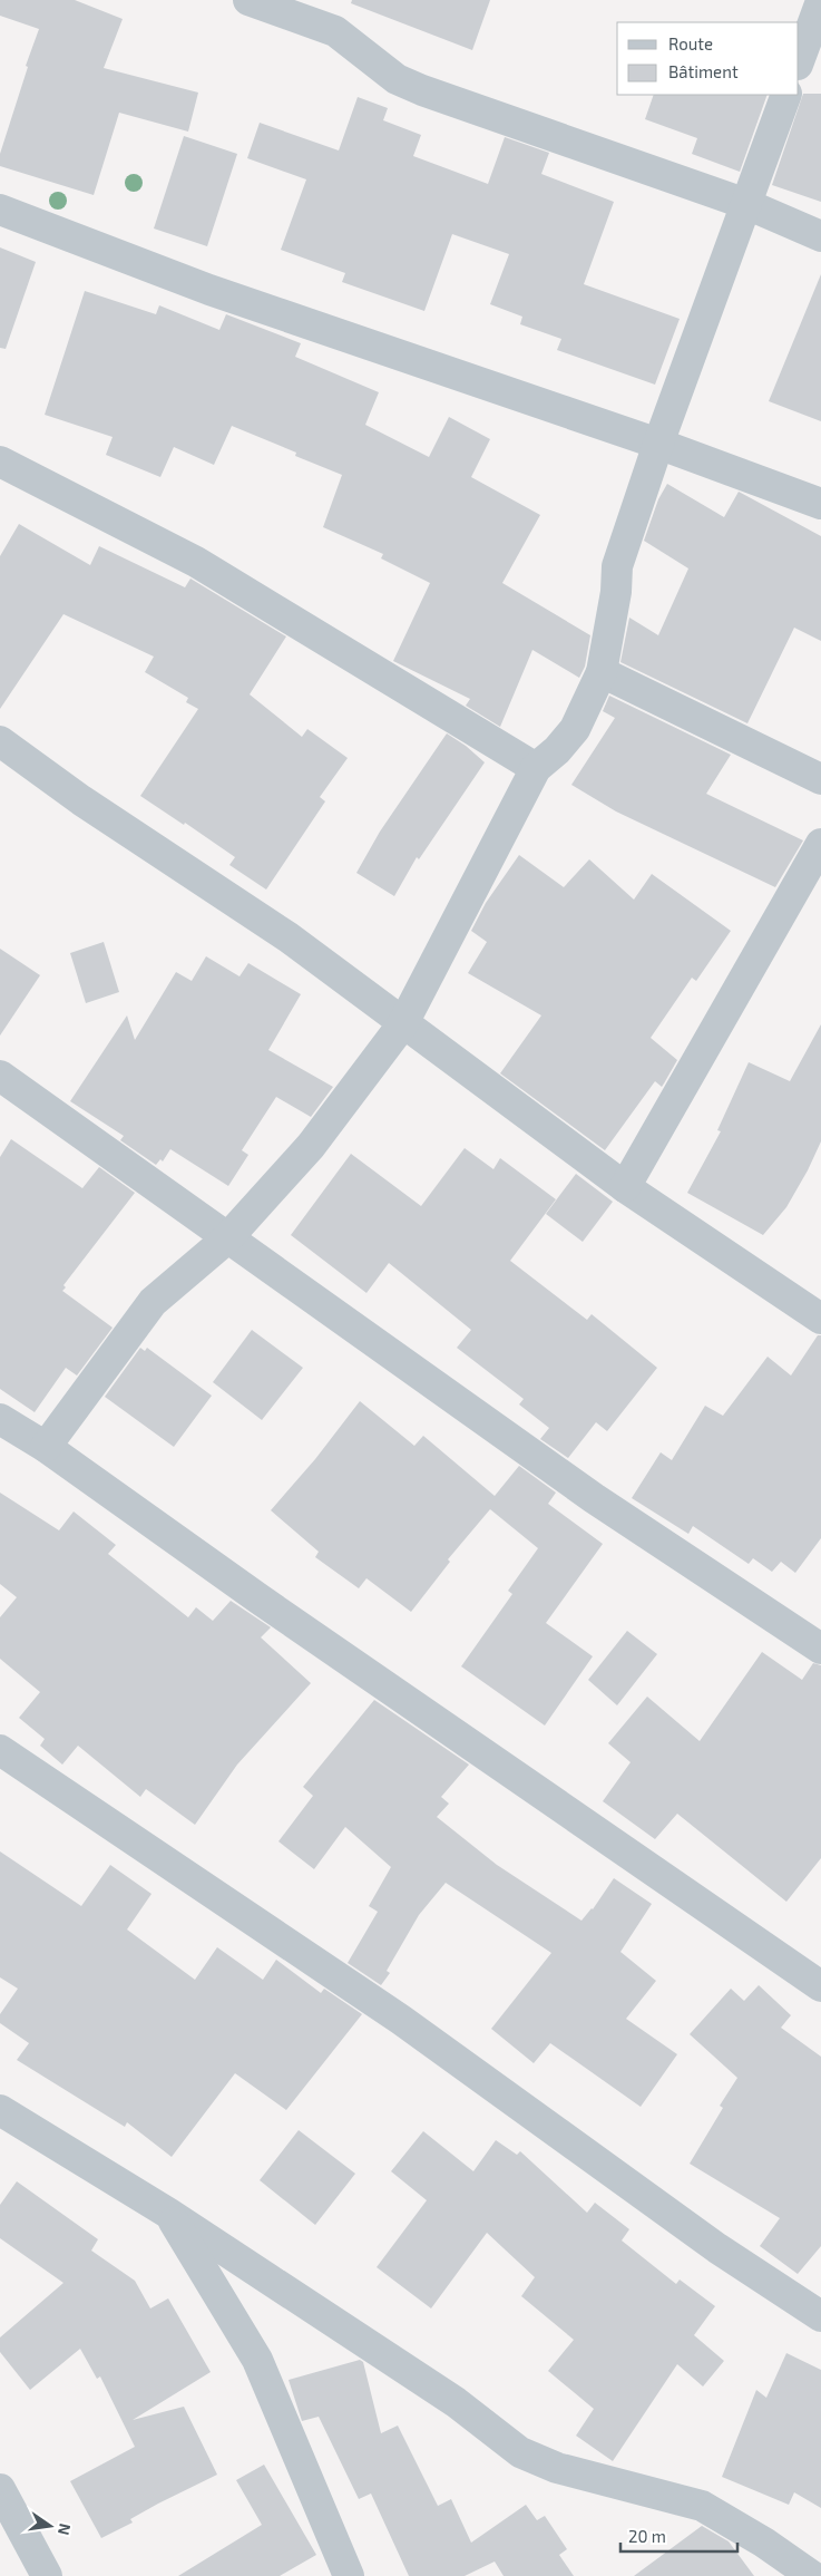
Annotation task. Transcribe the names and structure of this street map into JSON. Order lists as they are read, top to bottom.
{
  "legend": ["Route", "Bâtiment"],
  "scale_bar": "20 m",
  "north": "right"
}
